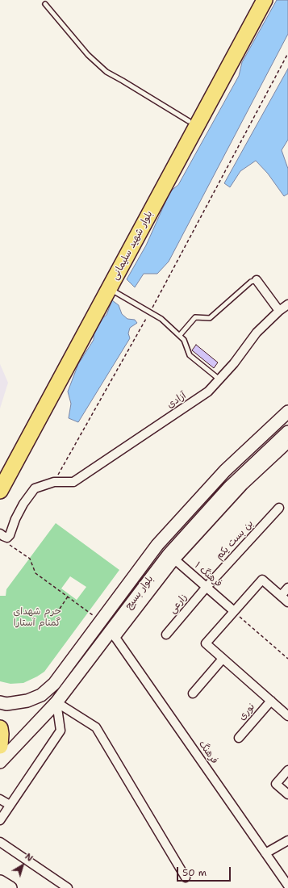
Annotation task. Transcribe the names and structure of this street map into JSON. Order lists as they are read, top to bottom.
{
  "streets": {
    "highway": ["بلوار شهید سلیمانی"],
    "main road": ["بلوار بسیج"],
    "street": [
      "آزادی",
      "بن بست یکم",
      "فرهنگ ۱",
      "زارعی",
      "نوری",
      "فرهنگ"
    ]
  },
  "crossings": [
    ["بن بست یکم", "فرهنگ ۱"],
    ["بن بست یکم", "زارعی"],
    ["فرهنگ ۱", "بلوار بسیج"],
    ["فرهنگ ۱", "زارعی"],
    ["بلوار بسیج", "فرهنگ"]
  ],
  "parks": ["حرم شهدای گمنام آستارا"],
  "scale_bar": "50 m",
  "north": "top right"
}
